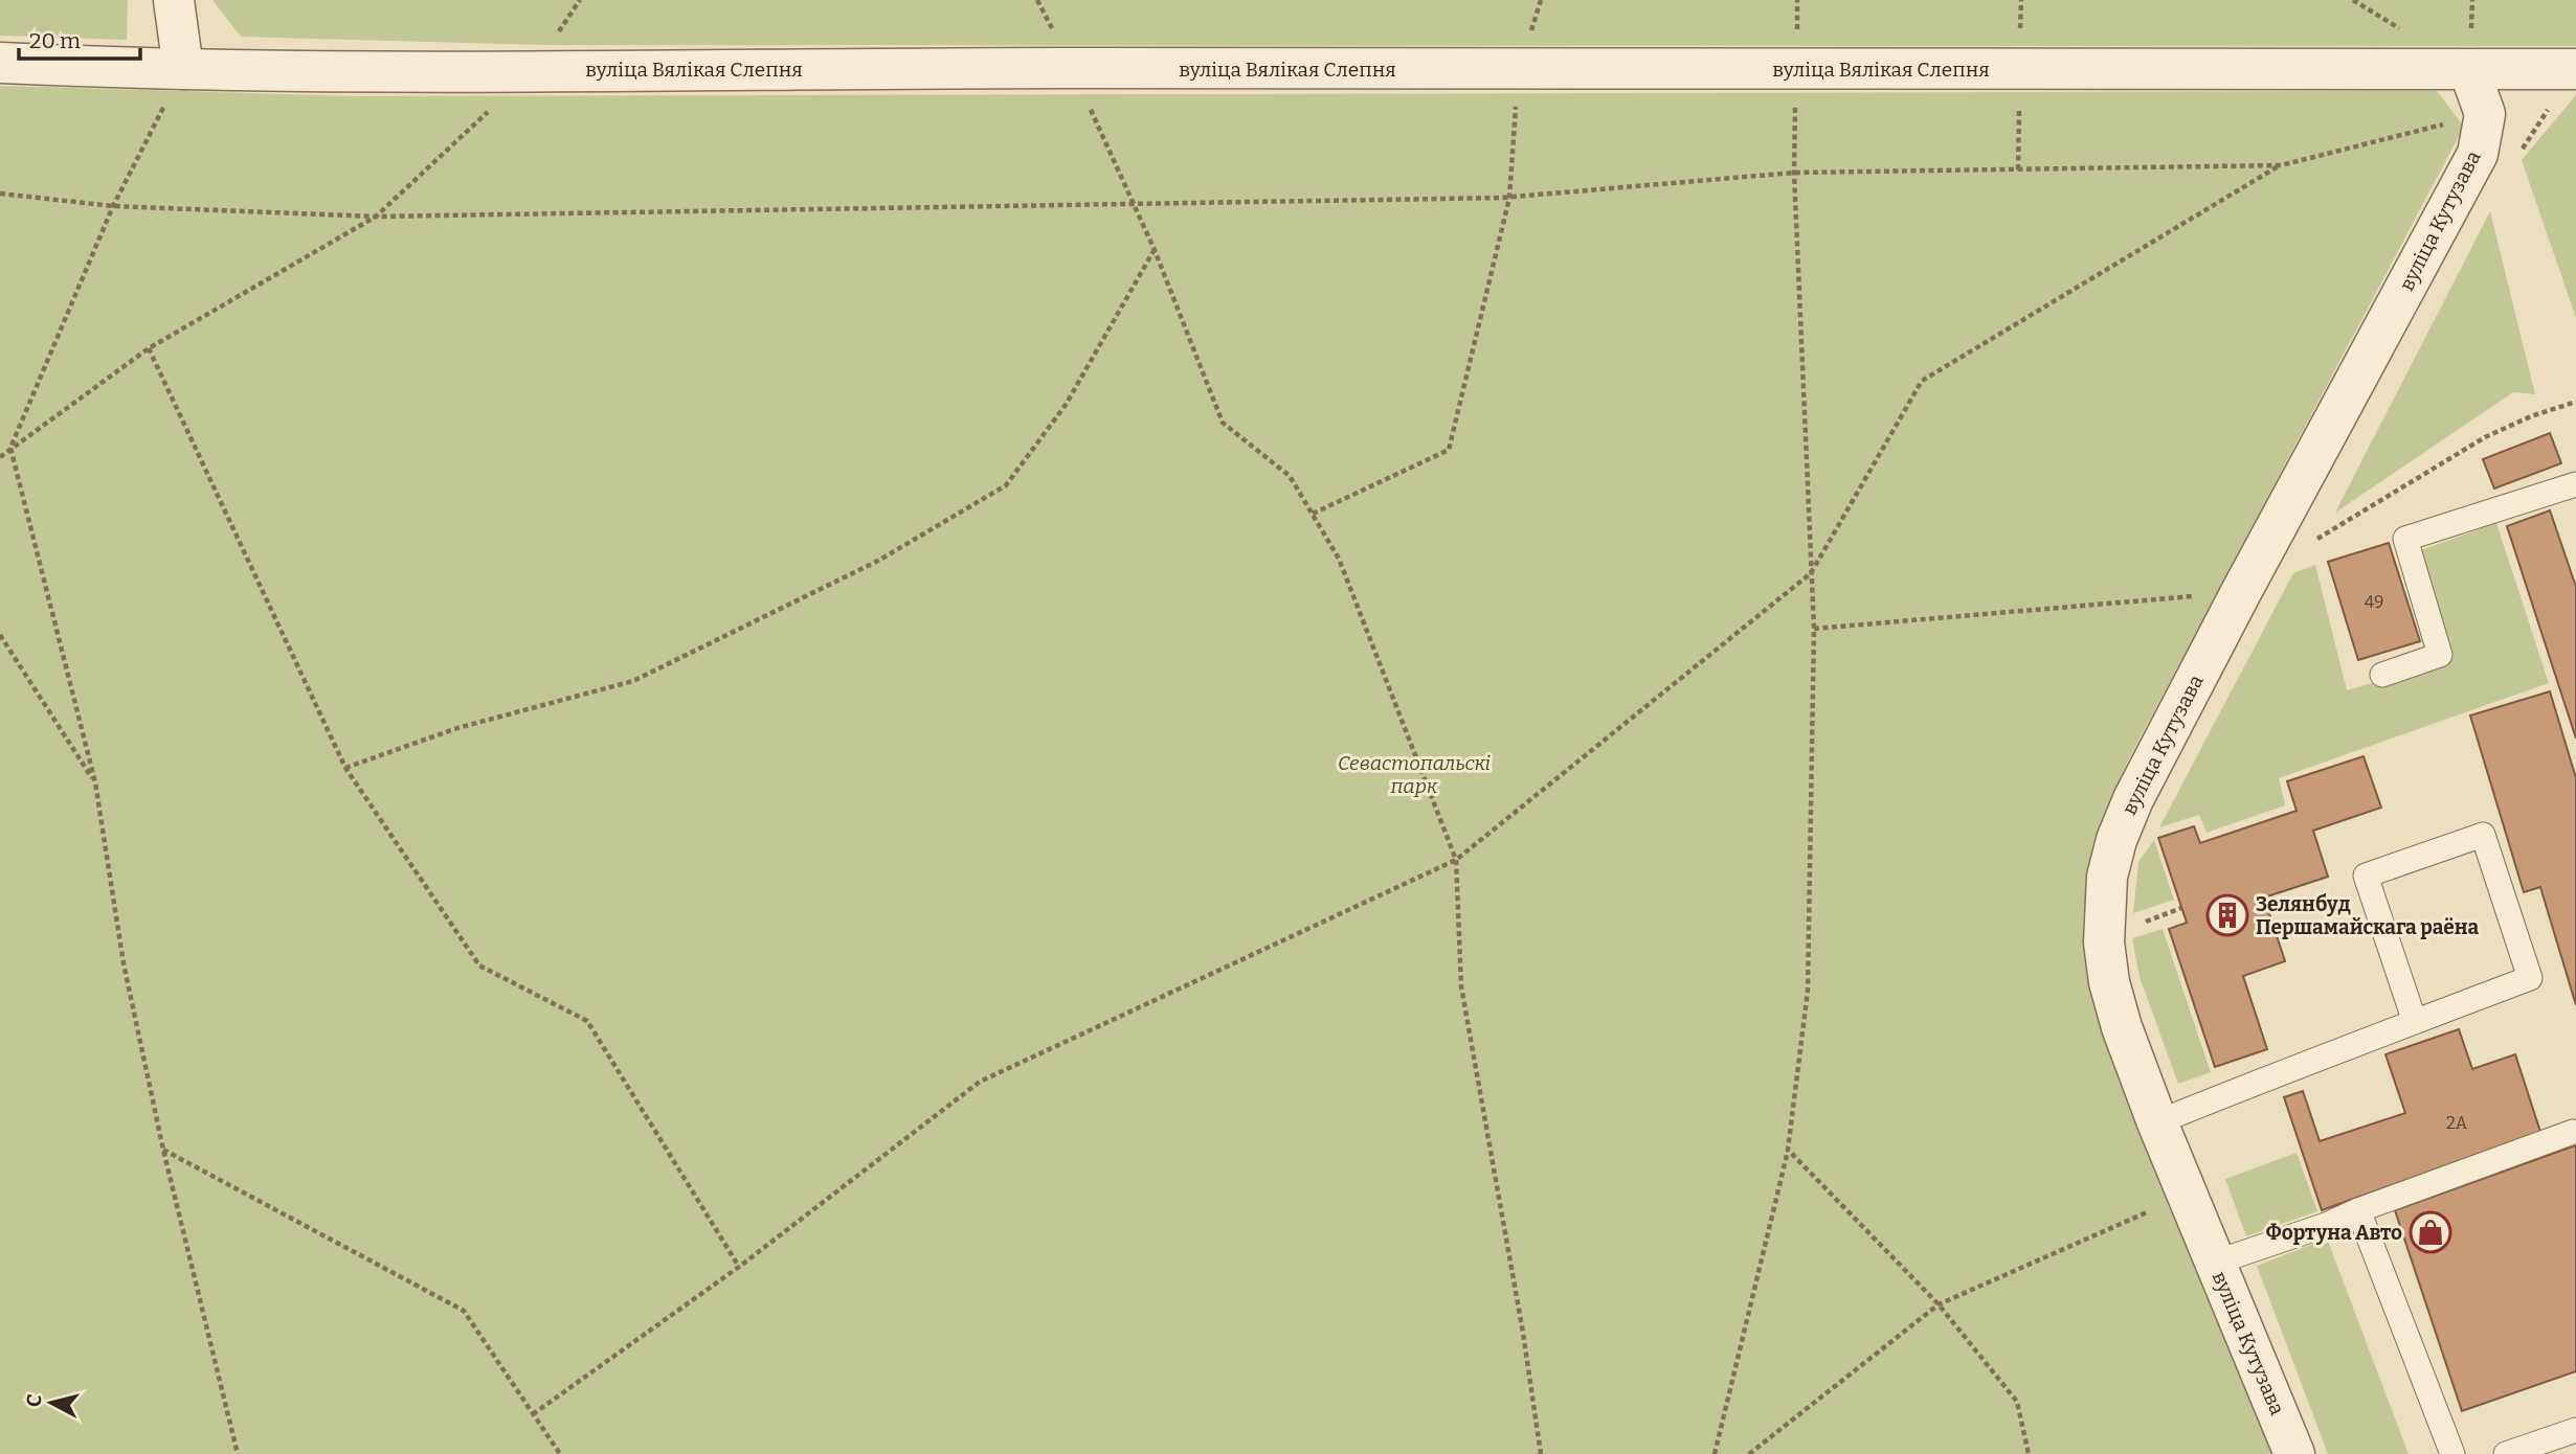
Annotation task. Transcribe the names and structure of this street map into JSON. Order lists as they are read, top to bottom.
{
  "streets": {
    "street": ["вуліца Вялікая Слепня", "вуліца Кутузава"]
  },
  "parks": ["Севастопальскі парк"],
  "places": {
    "building": ["Зелянбуд Першамайскага раёна"],
    "shop": ["Фортуна Авто"]
  },
  "house_numbers": ["49", "2А"],
  "scale_bar": "20 m",
  "north": "left"
}
